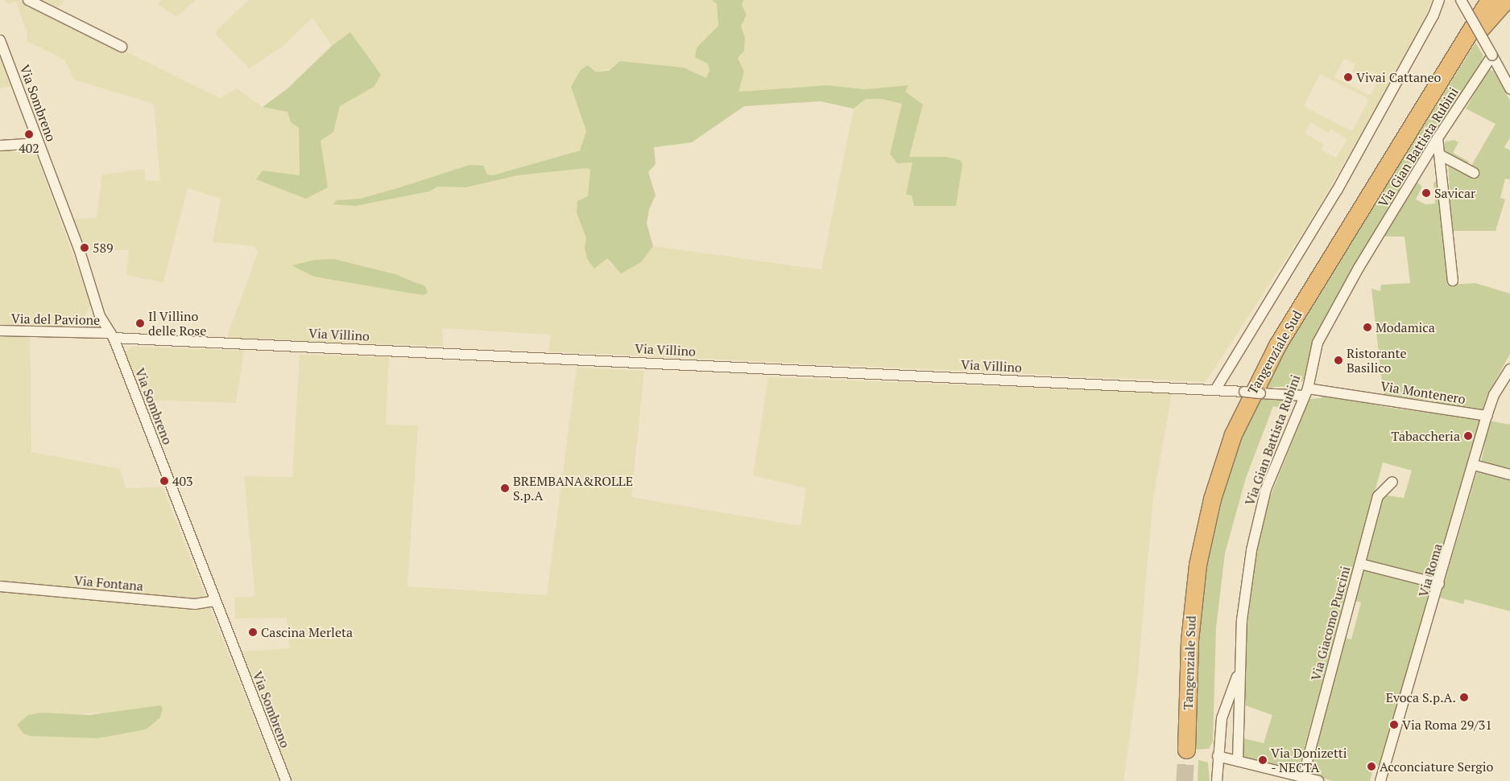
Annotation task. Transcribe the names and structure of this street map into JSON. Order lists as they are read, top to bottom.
{
  "streets": {
    "highway": ["Tangenziale Sud"],
    "street": [
      "Via Sombreno",
      "Via Gian Battista Rubini",
      "Via del Pavione",
      "Via Villino",
      "Via Montenero",
      "Via Roma",
      "Via Fontana",
      "Via Giacomo Puccini"
    ]
  },
  "crossings": [
    ["Via Sombreno", "Via del Pavione"],
    ["Via Sombreno", "Via Villino"],
    ["Via Sombreno", "Via Fontana"],
    ["Via Gian Battista Rubini", "Via Villino"],
    ["Via Gian Battista Rubini", "Via Montenero"],
    ["Via del Pavione", "Via Villino"],
    ["Via Villino", "Via Montenero"],
    ["Via Montenero", "Via Roma"]
  ],
  "places": [
    "Vivai Cattaneo",
    "402",
    "Savicar",
    "589",
    "Il Villino delle Rose",
    "Modamica",
    "Ristorante Basilico",
    "Tabaccheria",
    "403",
    "BREMBANA&ROLLE S.p.A",
    "Cascina Merleta",
    "Evoca S.p.A.",
    "Via Roma 29/31",
    "Via Donizetti - NECTA",
    "Acconciature Sergio"
  ]
}
